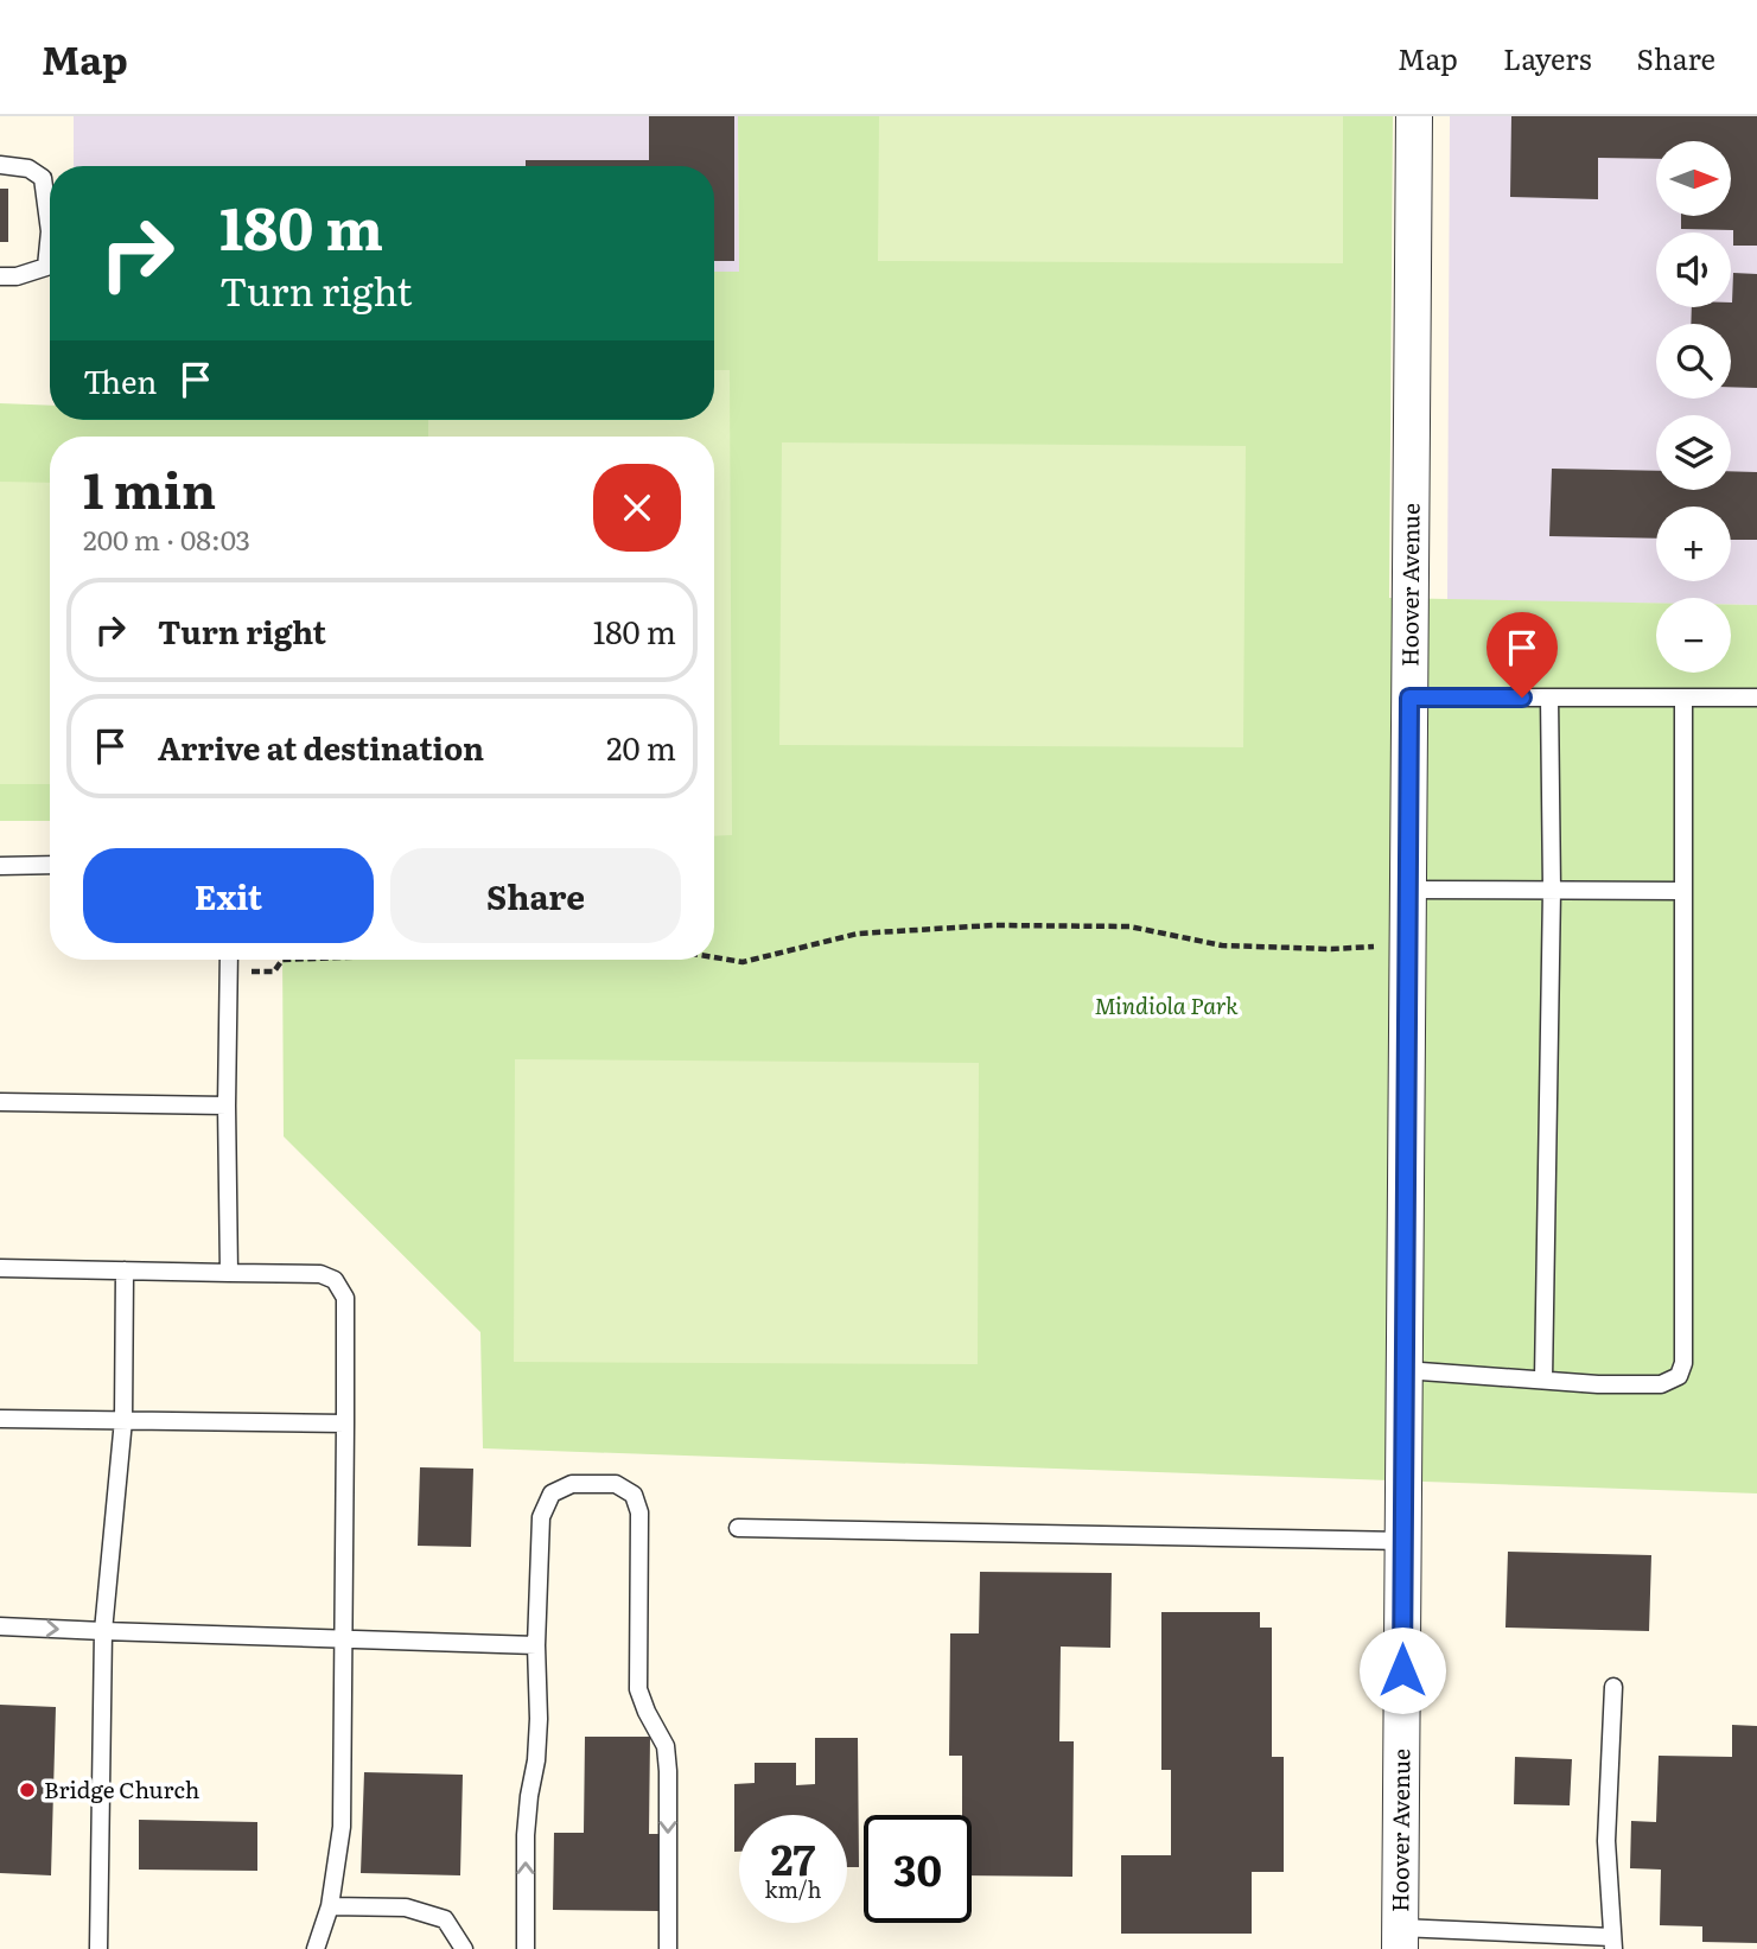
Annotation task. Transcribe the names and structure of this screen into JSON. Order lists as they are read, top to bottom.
{
  "streets": {
    "street": ["Hoover Avenue"]
  },
  "parks": ["Mindiola Park"],
  "places": ["Bridge Church"],
  "north": "right",
  "page": {
    "header": "Map",
    "nav": ["Map", "Layers", "Share"],
    "map_buttons": ["+", "−"],
    "turn": ["180 m", "Turn right"],
    "then": "Then",
    "heading": ["1 min", "200 m · 08:03"],
    "list": [
      {
        "name": "Turn right",
        "value": "180 m"
      },
      {
        "name": "Arrive at destination",
        "value": "20 m"
      }
    ],
    "buttons": ["Exit", "Share"],
    "speed": "27 km/h",
    "limit": "30"
  }
}
